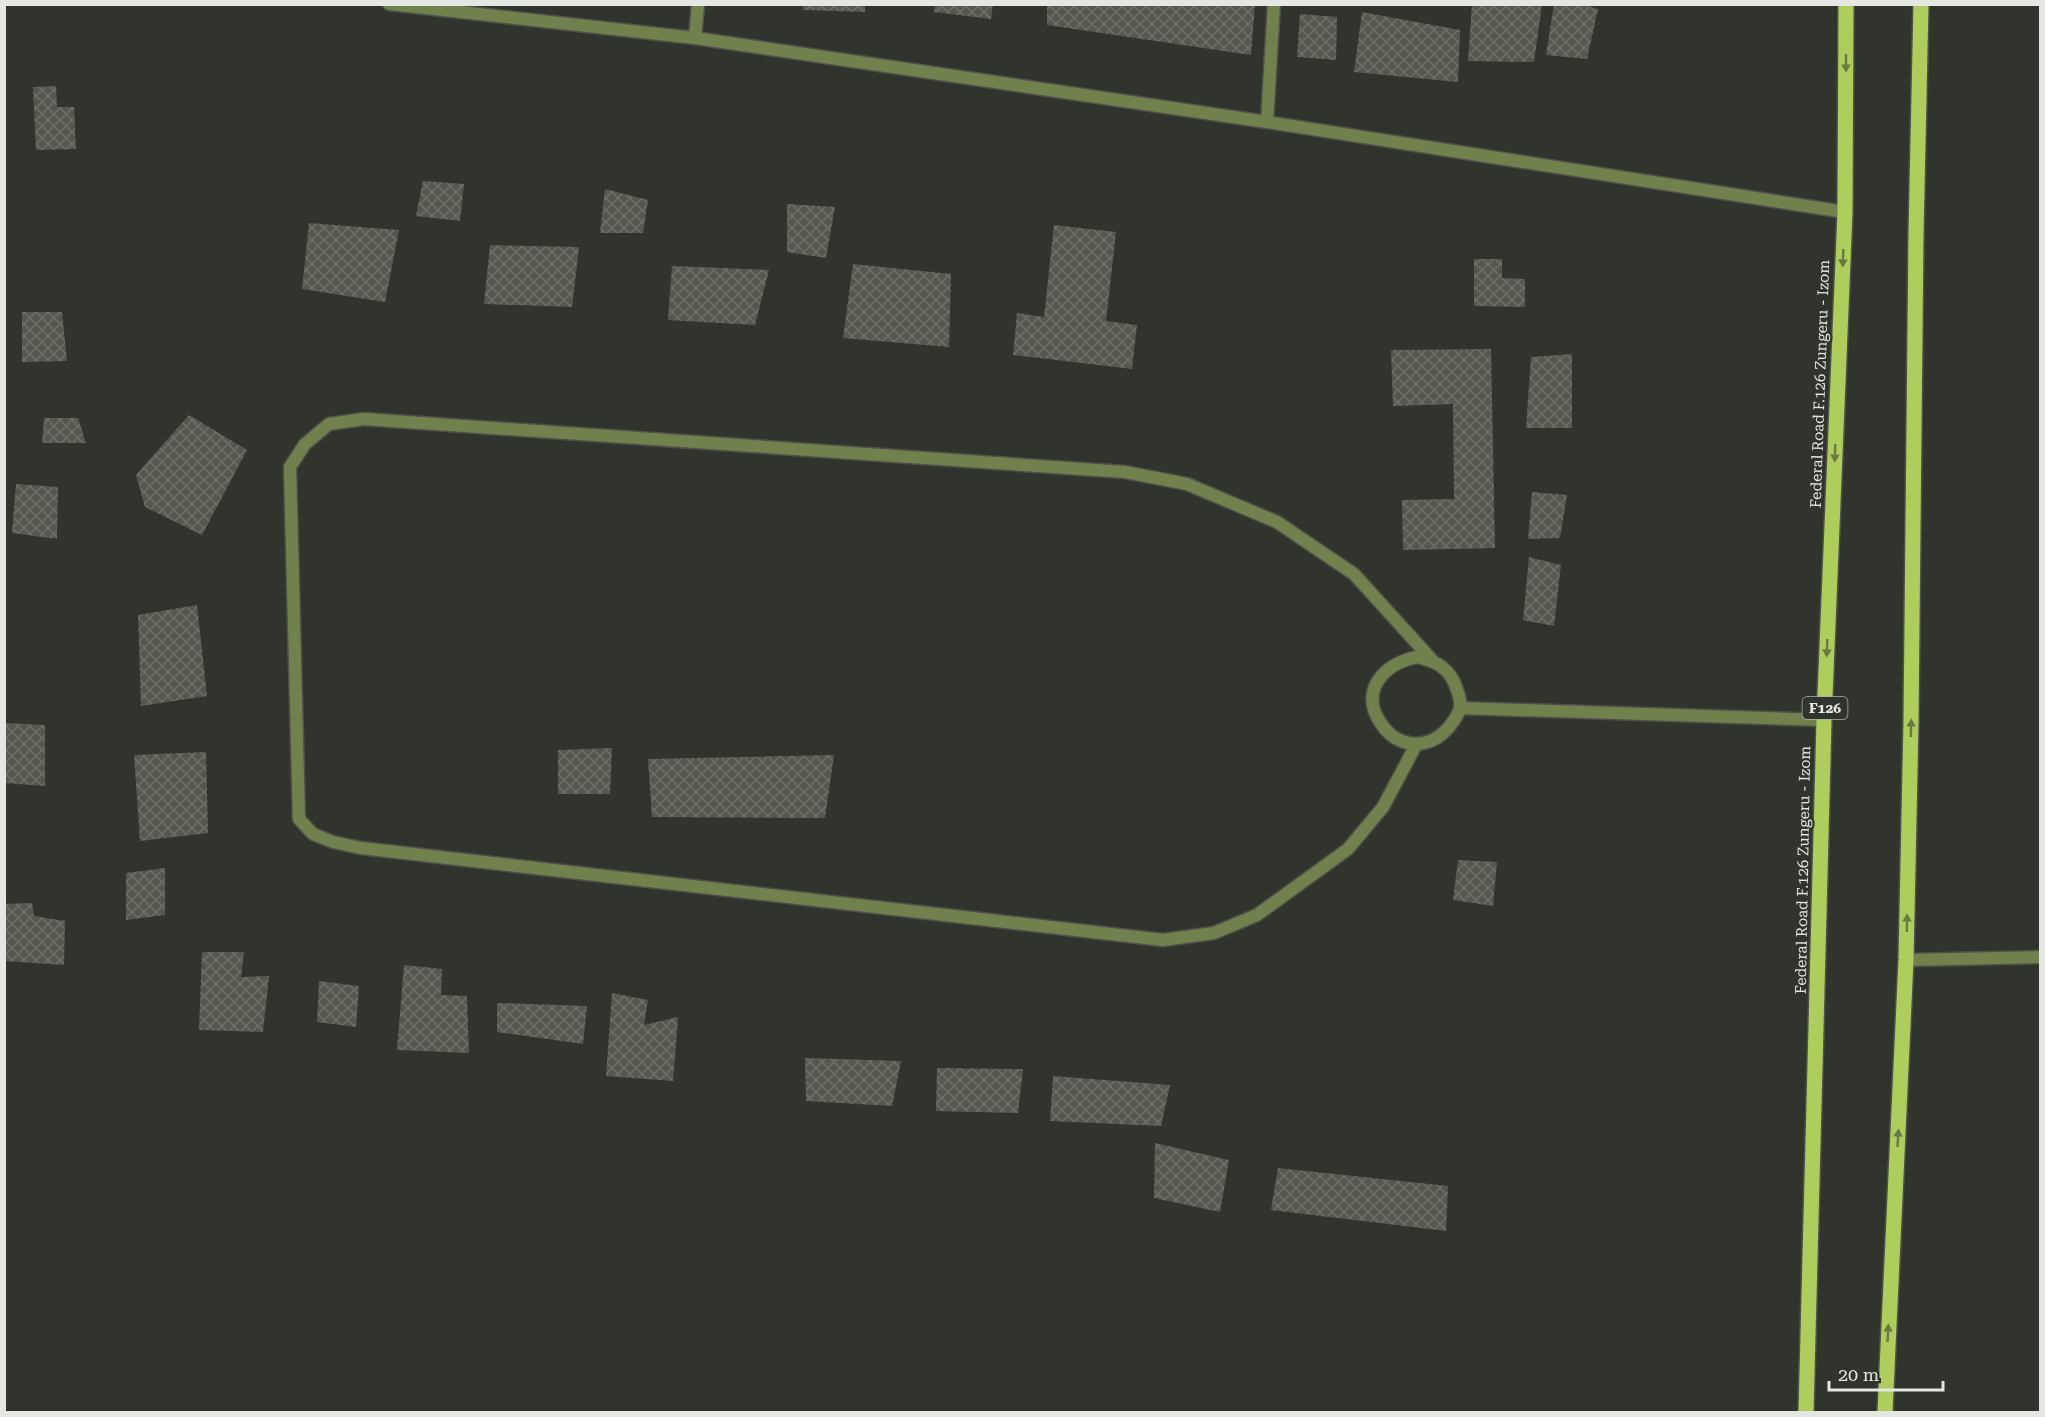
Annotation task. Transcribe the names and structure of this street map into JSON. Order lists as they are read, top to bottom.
{
  "streets": {
    "main road": ["Federal Road F.126 Zungeru - Izom", "F126"]
  },
  "scale_bar": "20 m"
}
